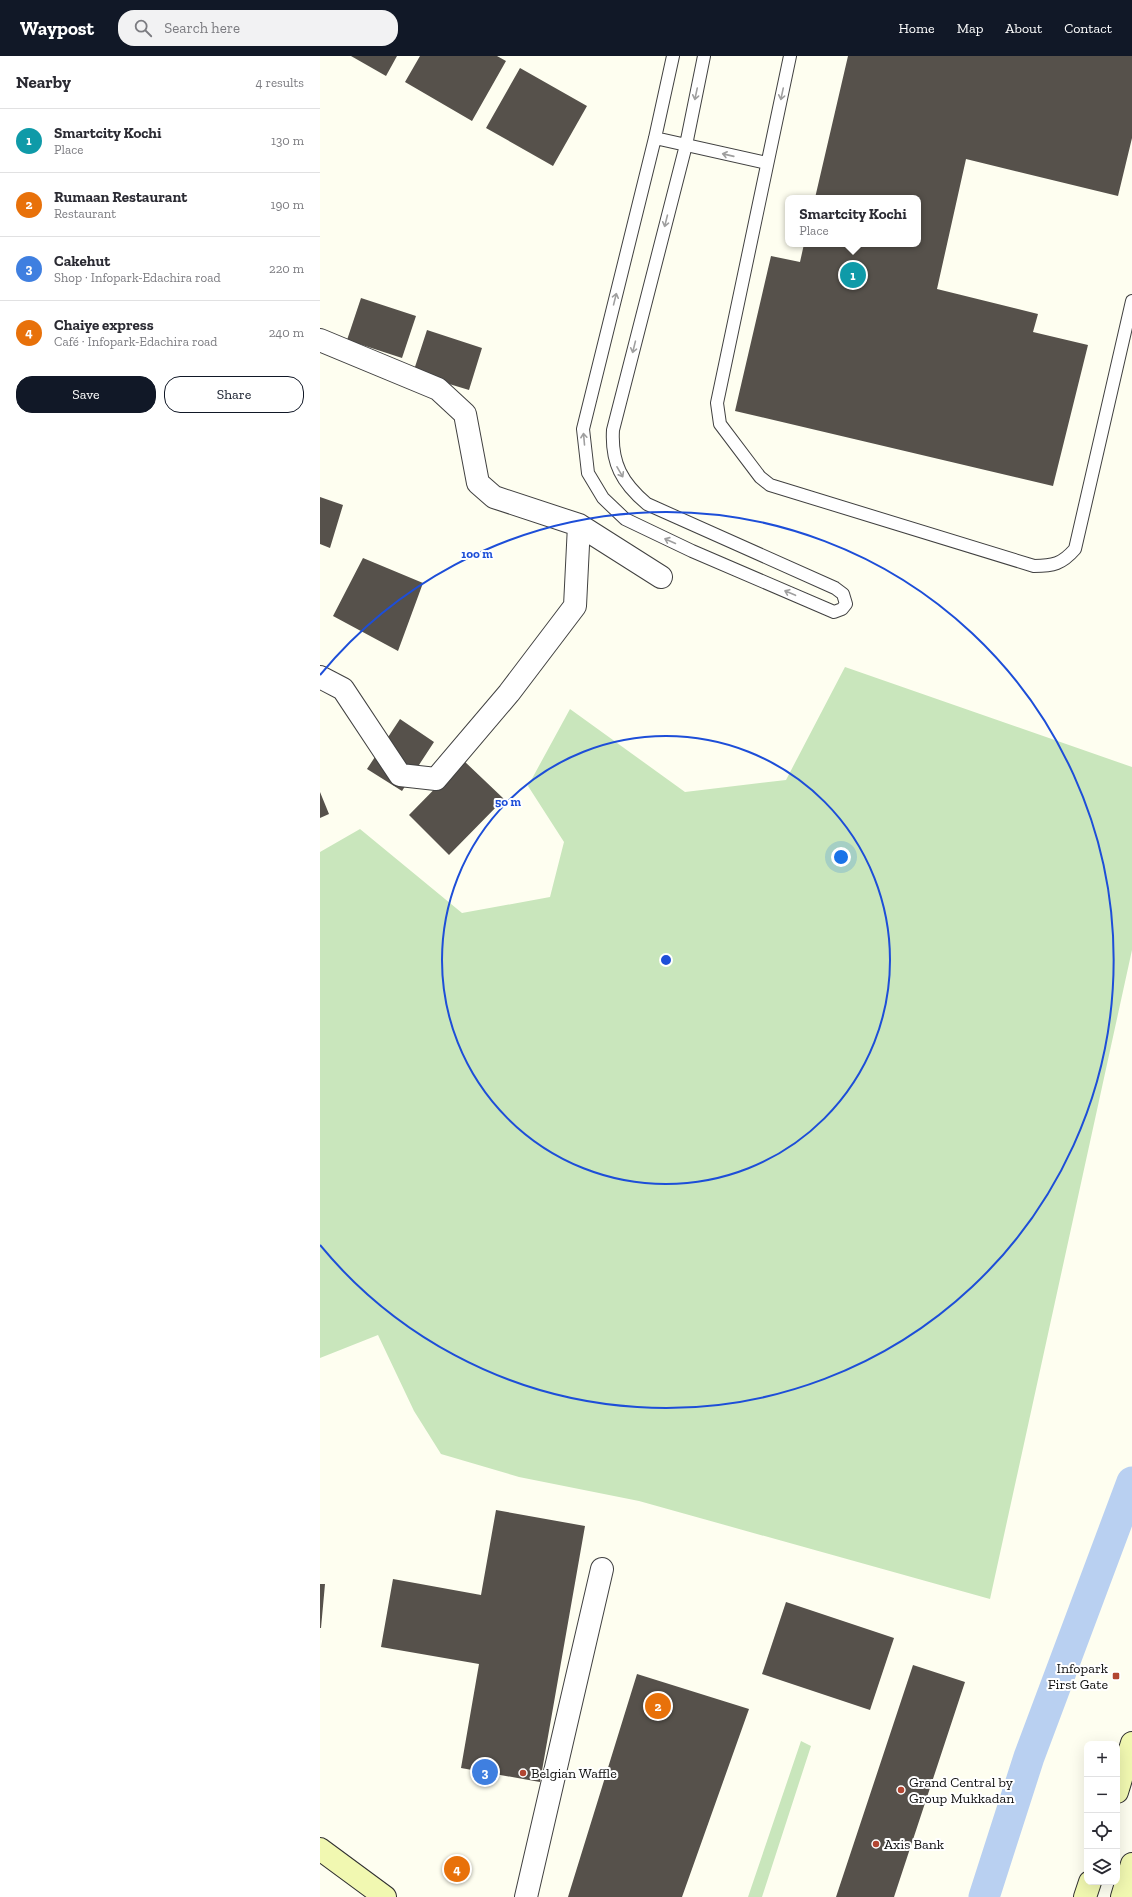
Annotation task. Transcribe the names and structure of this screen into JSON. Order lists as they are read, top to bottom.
{
  "places": {
    "transit": ["Infopark First Gate"],
    "other": ["Belgian Waffle", "Grand Central by Group Mukkadan", "Axis Bank"]
  },
  "page": {
    "header": "Waypost",
    "search": "Search here",
    "nav": [
      "Home",
      "Map",
      "About",
      "Contact"
    ],
    "heading": ["Nearby", "4 results"],
    "list": [
      {
        "mark": "1",
        "name": "Smartcity Kochi",
        "note": "Place",
        "value": "130 m"
      },
      {
        "mark": "2",
        "name": "Rumaan Restaurant",
        "note": "Restaurant",
        "value": "190 m"
      },
      {
        "mark": "3",
        "name": "Cakehut",
        "note": "Shop · Infopark-Edachira road",
        "value": "220 m"
      },
      {
        "mark": "4",
        "name": "Chaiye express",
        "note": "Café · Infopark-Edachira road",
        "value": "240 m"
      }
    ],
    "popup": ["Smartcity Kochi", "Place"],
    "pins": [
      "1",
      "2",
      "3",
      "4"
    ],
    "buttons": ["Save", "Share"],
    "map_buttons": ["+", "−"]
  },
  "rings": ["100 m", "50 m"]
}
